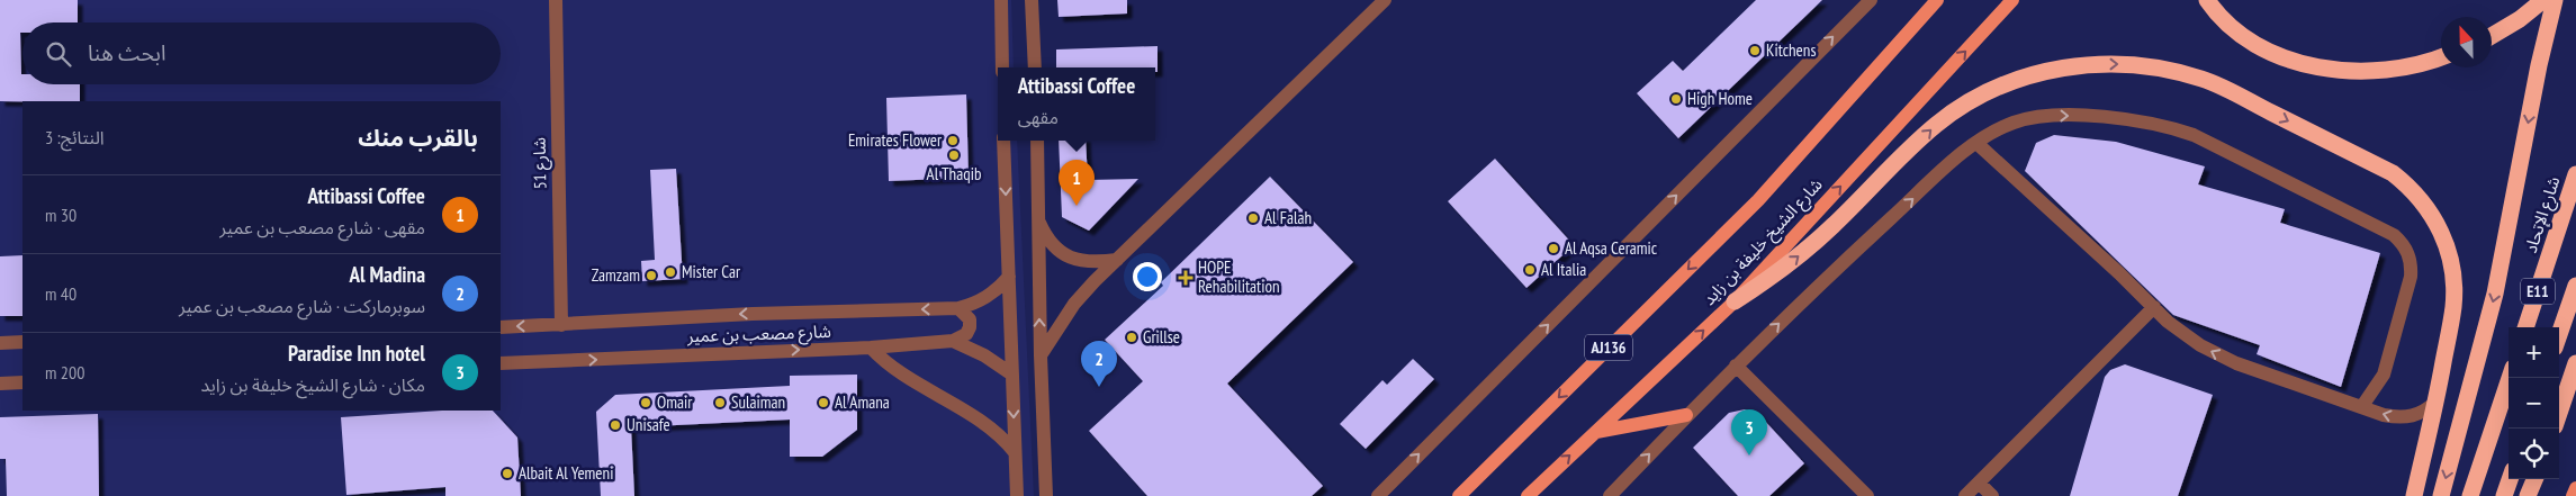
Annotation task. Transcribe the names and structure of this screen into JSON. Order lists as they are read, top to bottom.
{
  "streets": {
    "highway": ["شارع الإتحاد", "E11"],
    "main road": ["شارع الشيخ خليفة بن زايد", "AJ136"],
    "street": ["شارع 51", "شارع مصعب بن عمير"]
  },
  "crossings": [
    ["شارع 51", "شارع مصعب بن عمير"]
  ],
  "places": {
    "other": [
      "Kitchens",
      "High Home",
      "Emirates Flower",
      "Al Thaqib",
      "Al Falah",
      "Al Aqsa Ceramic",
      "Al Italia",
      "Mister Car",
      "Zamzam",
      "Grillse",
      "Omair",
      "Sulaiman",
      "Al Amana",
      "Unisafe",
      "Albait Al Yemeni"
    ],
    "health": ["HOPE Rehabilitation"]
  },
  "north": "top",
  "page": {
    "search": "ابحث هنا",
    "popup": ["Attibassi Coffee", "مقهى"],
    "heading": ["بالقرب منك", "النتائج: 3"],
    "pins": ["1", "2", "3"],
    "list": [
      {
        "mark": "1",
        "name": "Attibassi Coffee",
        "note": "مقهى · شارع مصعب بن عمير",
        "value": "30 m"
      },
      {
        "mark": "2",
        "name": "Al Madina",
        "note": "سوبرماركت · شارع مصعب بن عمير",
        "value": "40 m"
      },
      {
        "mark": "3",
        "name": "Paradise Inn hotel",
        "note": "مكان · شارع الشيخ خليفة بن زايد",
        "value": "200 m"
      }
    ],
    "map_buttons": ["+", "−"]
  }
}
